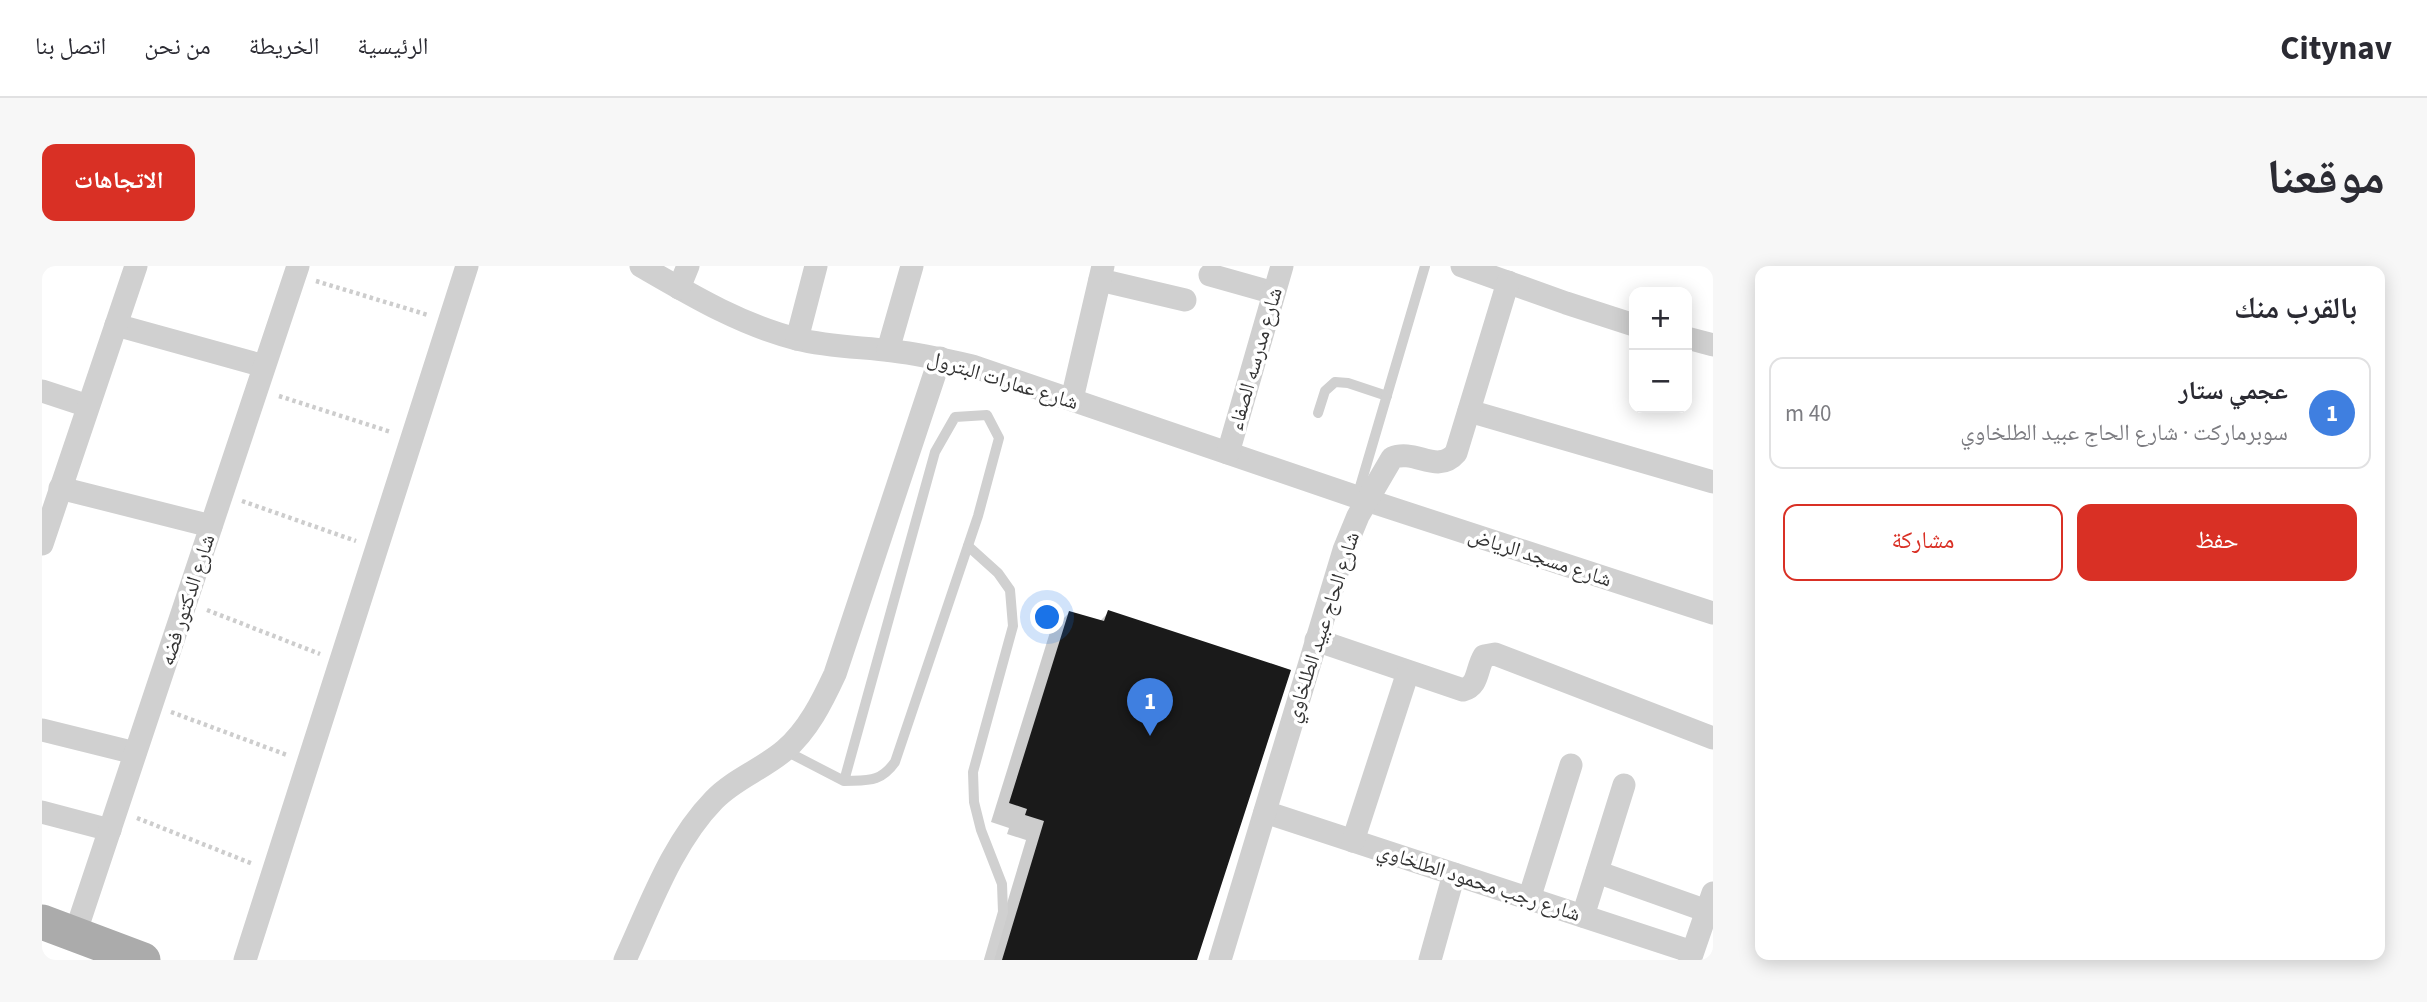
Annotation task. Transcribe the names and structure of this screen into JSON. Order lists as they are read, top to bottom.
{
  "streets": {
    "street": [
      "شارع مدرسه الصفاء",
      "شارع عمارات البترول",
      "شارع مسجد الرياض",
      "شارع الدكتور فضه",
      "شارع الحاج عبيد الطلخاوي",
      "شارع رجب محمود الطلخاوي"
    ]
  },
  "crossings": [
    ["شارع مدرسه الصفاء", "شارع عمارات البترول"],
    ["شارع عمارات البترول", "شارع مسجد الرياض"],
    ["شارع عمارات البترول", "شارع الحاج عبيد الطلخاوي"],
    ["شارع مسجد الرياض", "شارع الحاج عبيد الطلخاوي"],
    ["شارع الحاج عبيد الطلخاوي", "شارع رجب محمود الطلخاوي"]
  ],
  "page": {
    "header": "Citynav",
    "nav": [
      "الرئيسية",
      "الخريطة",
      "من نحن",
      "اتصل بنا"
    ],
    "title": "موقعنا",
    "buttons": [
      "الاتجاهات",
      ["حفظ", "مشاركة"]
    ],
    "heading": "بالقرب منك",
    "map_buttons": ["+", "−"],
    "list": [
      {
        "mark": "1",
        "name": "عجمي ستار",
        "note": "سوبرماركت · شارع الحاج عبيد الطلخاوي",
        "value": "40 m"
      }
    ],
    "pins": "1"
  }
}
